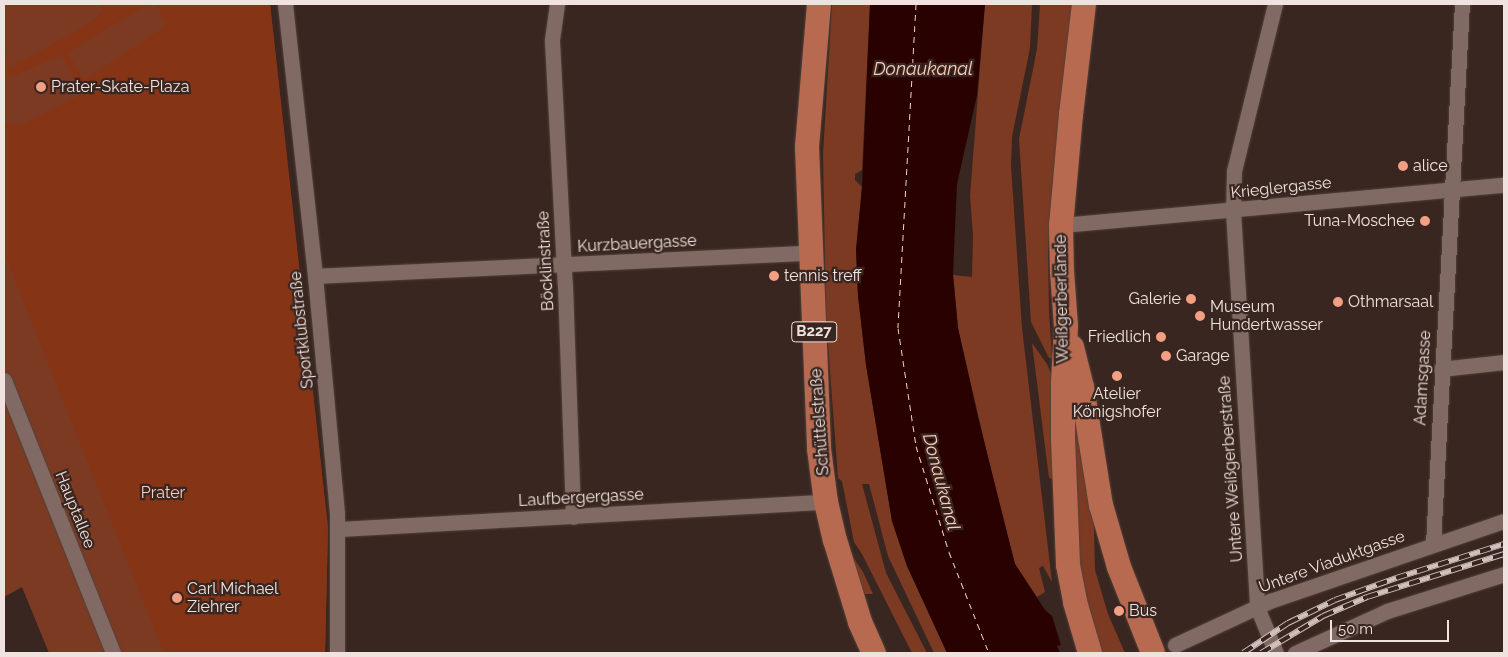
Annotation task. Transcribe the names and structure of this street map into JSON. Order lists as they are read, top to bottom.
{
  "streets": {
    "main road": ["Weißgerberlände", "B227", "Schüttelstraße"],
    "street": [
      "Krieglergasse",
      "Kurzbauergasse",
      "Böcklinstraße",
      "Sportklubstraße",
      "Adamsgasse",
      "Untere Weißgerberstraße",
      "Laufbergergasse",
      "Hauptallee",
      "Untere Viaduktgasse"
    ]
  },
  "crossings": [
    ["Krieglergasse", "Weißgerberlände"],
    ["Krieglergasse", "Adamsgasse"],
    ["Krieglergasse", "Untere Weißgerberstraße"],
    ["Kurzbauergasse", "Böcklinstraße"],
    ["Kurzbauergasse", "Sportklubstraße"],
    ["Kurzbauergasse", "Schüttelstraße"],
    ["Böcklinstraße", "Laufbergergasse"],
    ["Sportklubstraße", "Laufbergergasse"],
    ["Adamsgasse", "Untere Viaduktgasse"],
    ["Schüttelstraße", "Laufbergergasse"],
    ["Untere Weißgerberstraße", "Untere Viaduktgasse"]
  ],
  "water": ["Donaukanal"],
  "parks": ["Prater"],
  "places": [
    "Prater-Skate-Plaza",
    "alice",
    "Tuna-Moschee",
    "tennis treff",
    "Galerie",
    "Othmarsaal",
    "Museum Hundertwasser",
    "Friedlich",
    "Garage",
    "Atelier Königshofer",
    "Carl Michael Ziehrer",
    "Bus"
  ],
  "scale_bar": "50 m"
}
